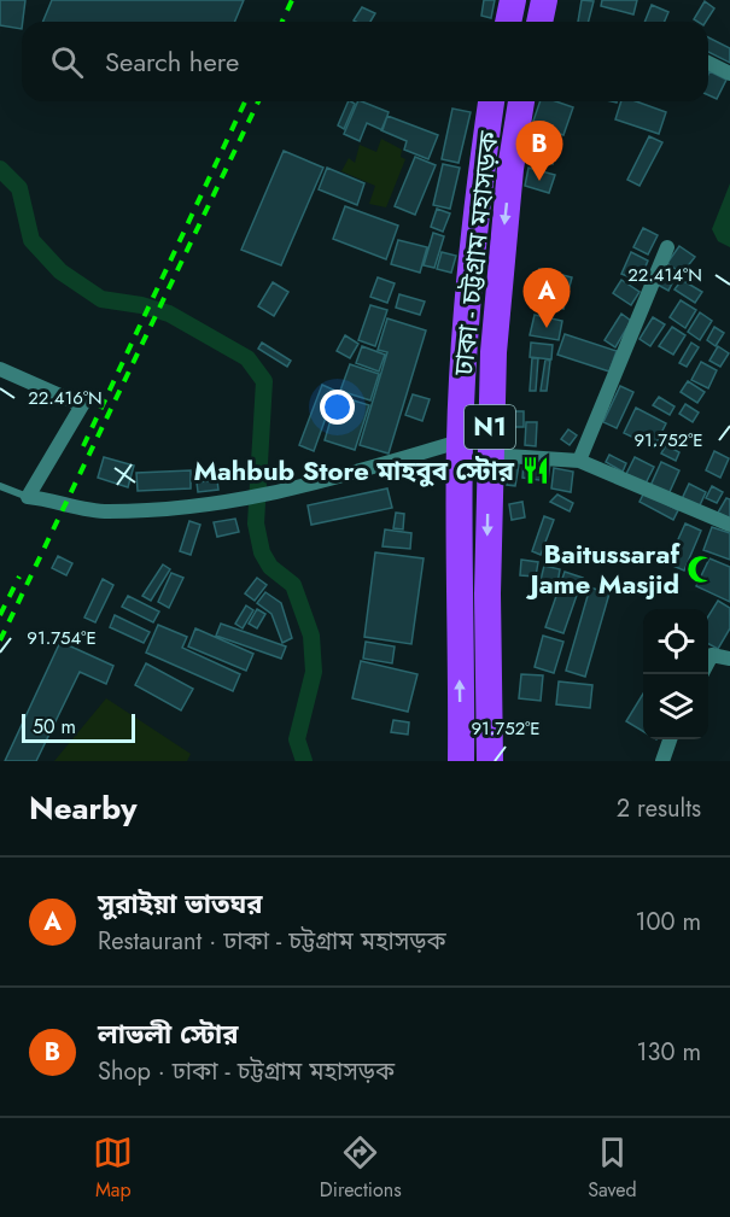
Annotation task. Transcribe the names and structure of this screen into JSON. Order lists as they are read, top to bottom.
{
  "streets": {
    "highway": ["ঢাকা - চট্টগ্রাম মহাসড়ক", "N1"]
  },
  "places": {
    "restaurant": ["Mahbub Store মাহবুব স্টোর"],
    "mosque": ["Baitussaraf Jame Masjid"]
  },
  "scale_bar": "50 m",
  "page": {
    "search": "Search here",
    "pins": ["B", "A"],
    "scale": "50 m",
    "heading": ["Nearby", "2 results"],
    "list": [
      {
        "mark": "A",
        "name": "সুরাইয়া ভাতঘর",
        "note": "Restaurant · ঢাকা - চট্টগ্রাম মহাসড়ক",
        "value": "100 m"
      },
      {
        "mark": "B",
        "name": "লাভলী স্টোর",
        "note": "Shop · ঢাকা - চট্টগ্রাম মহাসড়ক",
        "value": "130 m"
      }
    ],
    "nav": ["Map", "Directions", "Saved"]
  },
  "coordinates": [
    "22.414°N",
    "22.416°N",
    "91.752°E",
    "91.754°E"
  ]
}
